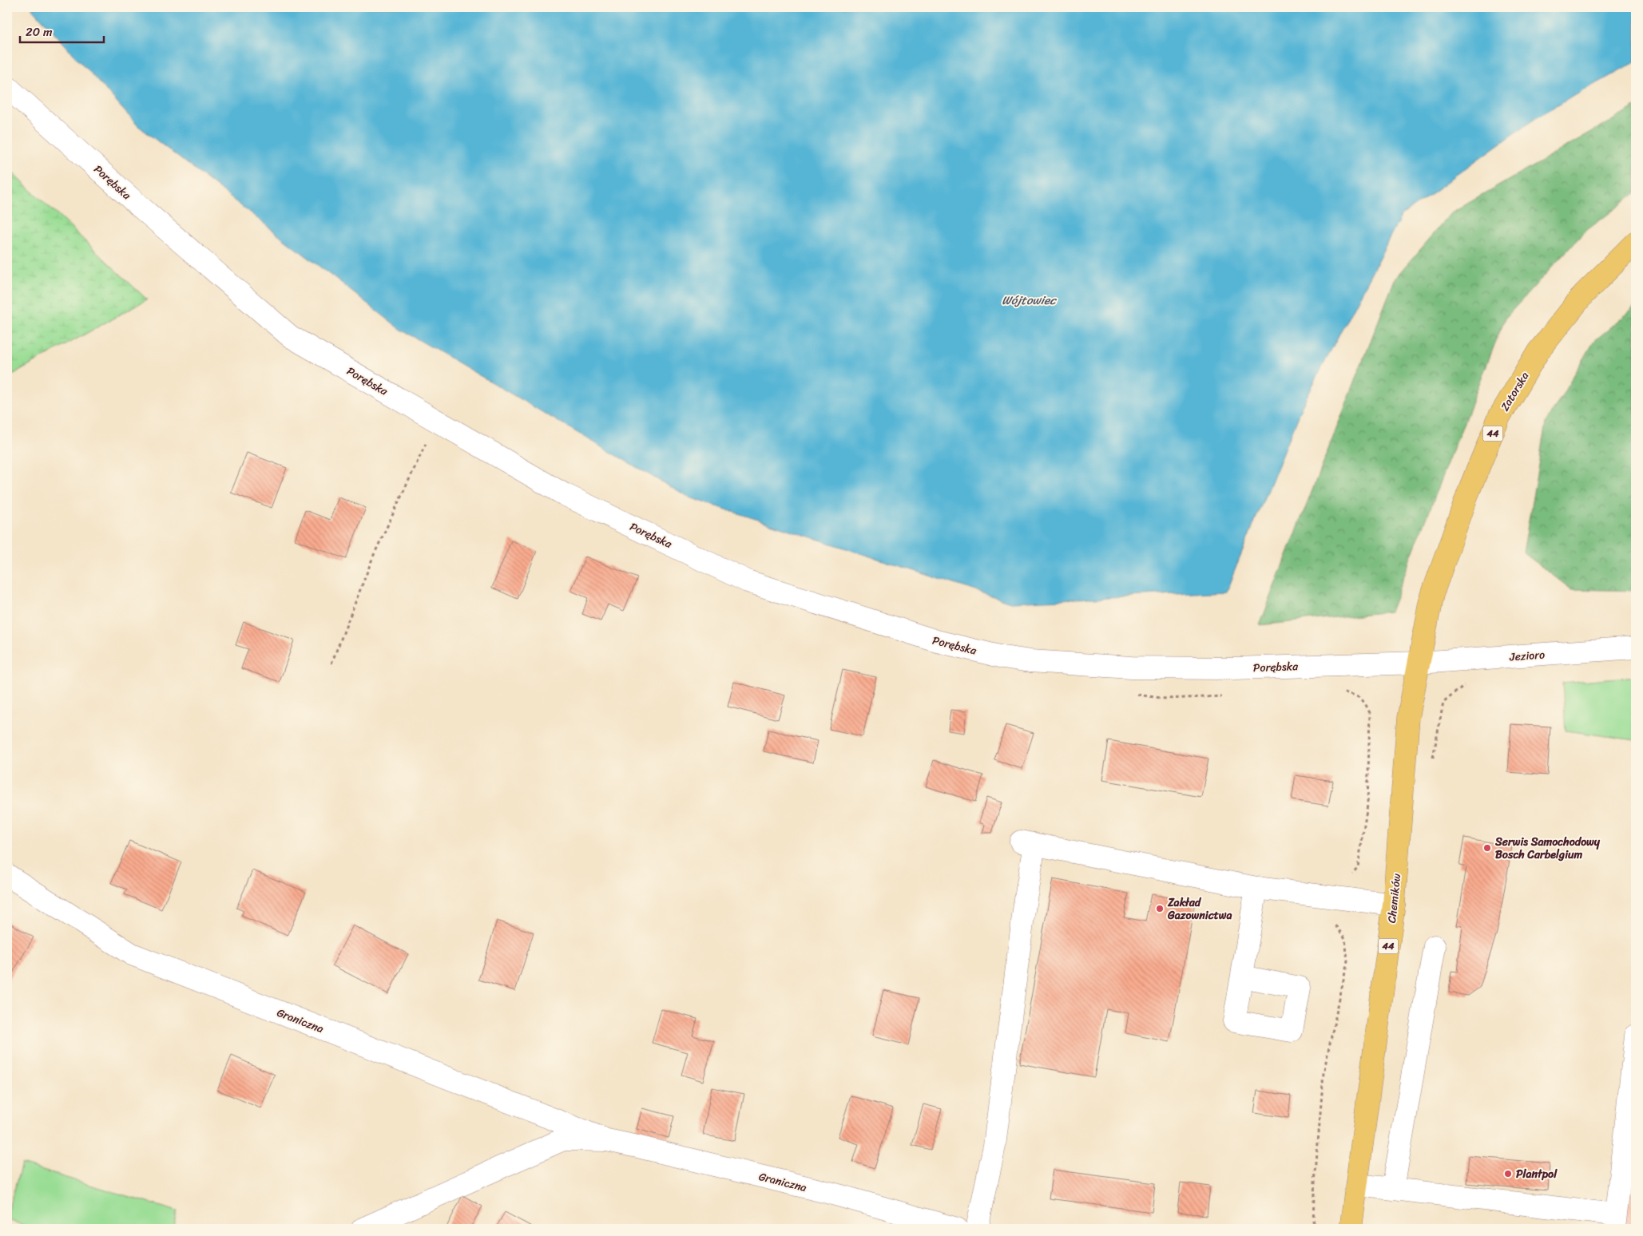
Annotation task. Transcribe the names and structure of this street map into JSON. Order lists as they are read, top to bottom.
{
  "streets": {
    "main road": ["Zatorska", "44", "Chemików"],
    "street": ["Porębska", "Jezioro", "Graniczna"]
  },
  "crossings": [
    ["Porębska", "Zatorska"],
    ["Porębska", "Jezioro"],
    ["Porębska", "Chemików"],
    ["Zatorska", "Jezioro"],
    ["Zatorska", "Chemików"],
    ["Jezioro", "Chemików"]
  ],
  "water": ["Wójtowiec"],
  "places": ["Serwis Samochodowy Bosch Carbelgium", "Zakład Gazownictwa", "Plantpol"],
  "scale_bar": "20 m"
}
